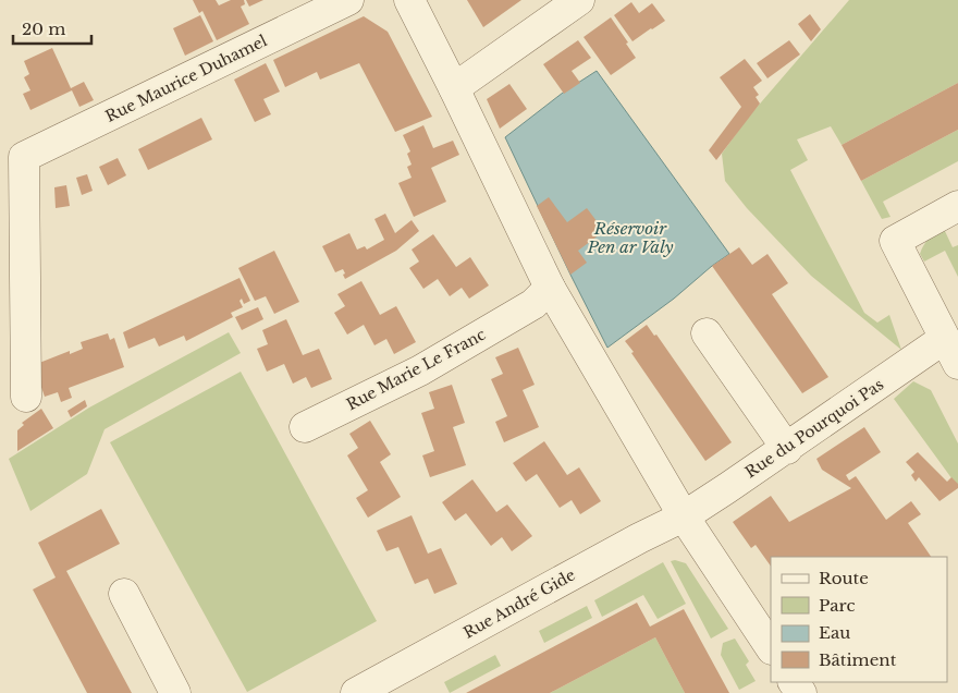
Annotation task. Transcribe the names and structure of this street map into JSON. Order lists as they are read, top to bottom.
{
  "streets": {
    "street": [
      "Rue Maurice Duhamel",
      "Rue Marie Le Franc",
      "Rue du Pourquoi Pas",
      "Rue André Gide"
    ]
  },
  "crossings": [
    ["Rue du Pourquoi Pas", "Rue André Gide"]
  ],
  "water": ["Réservoir Pen ar Valy"],
  "legend": [
    "Route",
    "Parc",
    "Eau",
    "Bâtiment"
  ],
  "scale_bar": "20 m"
}
